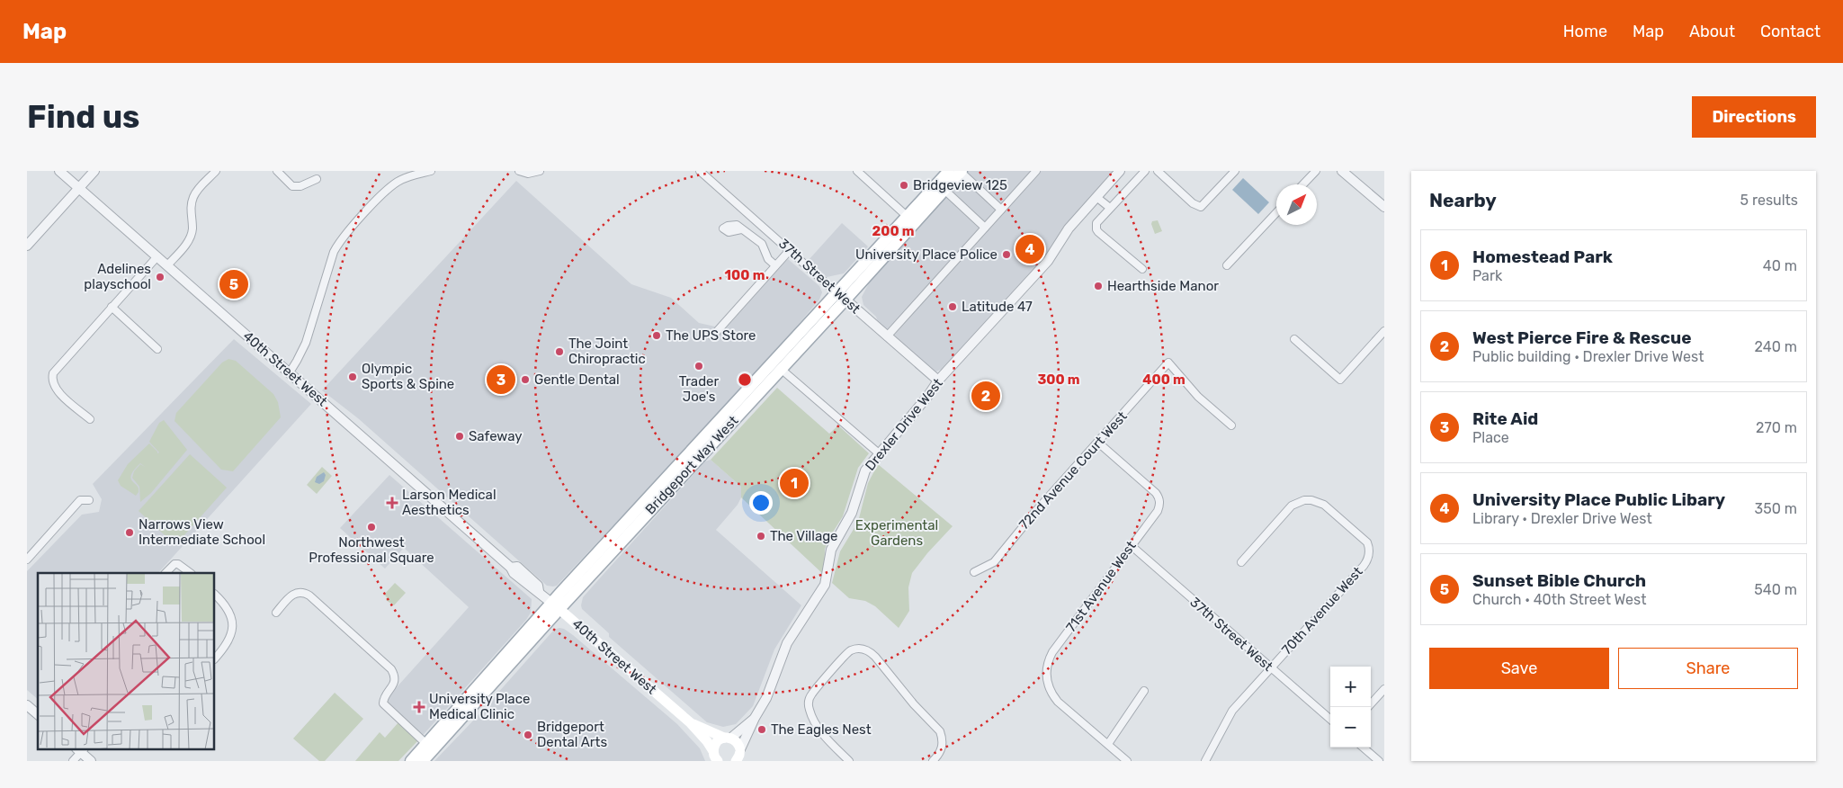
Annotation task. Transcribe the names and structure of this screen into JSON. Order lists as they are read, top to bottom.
{
  "streets": {
    "main road": ["40th Street West", "Bridgeport Way West"],
    "street": [
      "37th Street West",
      "Drexler Drive West",
      "72nd Avenue Court West",
      "71st Avenue West",
      "70th Avenue West"
    ]
  },
  "crossings": [
    ["37th Street West", "Drexler Drive West"],
    ["37th Street West", "Bridgeport Way West"],
    ["37th Street West", "71st Avenue West"],
    ["37th Street West", "70th Avenue West"],
    ["40th Street West", "Drexler Drive West"],
    ["40th Street West", "Bridgeport Way West"],
    ["72nd Avenue Court West", "71st Avenue West"]
  ],
  "parks": ["Experimental Gardens"],
  "places": {
    "other": [
      "Bridgeview 125",
      "University Place Police",
      "Adelines playschool",
      "Hearthside Manor",
      "Latitude 47",
      "The UPS Store",
      "The Joint Chiropractic",
      "Trader Joe's",
      "Olympic Sports & Spine",
      "Gentle Dental",
      "Safeway",
      "Northwest Professional Square",
      "Narrows View Intermediate School",
      "The Village",
      "The Eagles Nest",
      "Bridgeport Dental Arts"
    ],
    "health": ["Larson Medical Aesthetics", "University Place Medical Clinic"]
  },
  "north": "top right",
  "page": {
    "header": "Map",
    "nav": [
      "Home",
      "Map",
      "About",
      "Contact"
    ],
    "buttons": [
      "Directions",
      ["Save", "Share"]
    ],
    "title": "Find us",
    "heading": ["Nearby", "5 results"],
    "list": [
      {
        "mark": "1",
        "name": "Homestead Park",
        "note": "Park",
        "value": "40 m"
      },
      {
        "mark": "2",
        "name": "West Pierce Fire & Rescue",
        "note": "Public building · Drexler Drive West",
        "value": "240 m"
      },
      {
        "mark": "3",
        "name": "Rite Aid",
        "note": "Place",
        "value": "270 m"
      },
      {
        "mark": "4",
        "name": "University Place Public Libary",
        "note": "Library · Drexler Drive West",
        "value": "350 m"
      },
      {
        "mark": "5",
        "name": "Sunset Bible Church",
        "note": "Church · 40th Street West",
        "value": "540 m"
      }
    ],
    "pins": [
      "4",
      "5",
      "3",
      "2",
      "1"
    ],
    "map_buttons": ["+", "−"]
  },
  "rings": [
    "200 m",
    "100 m",
    "300 m",
    "400 m"
  ]
}
